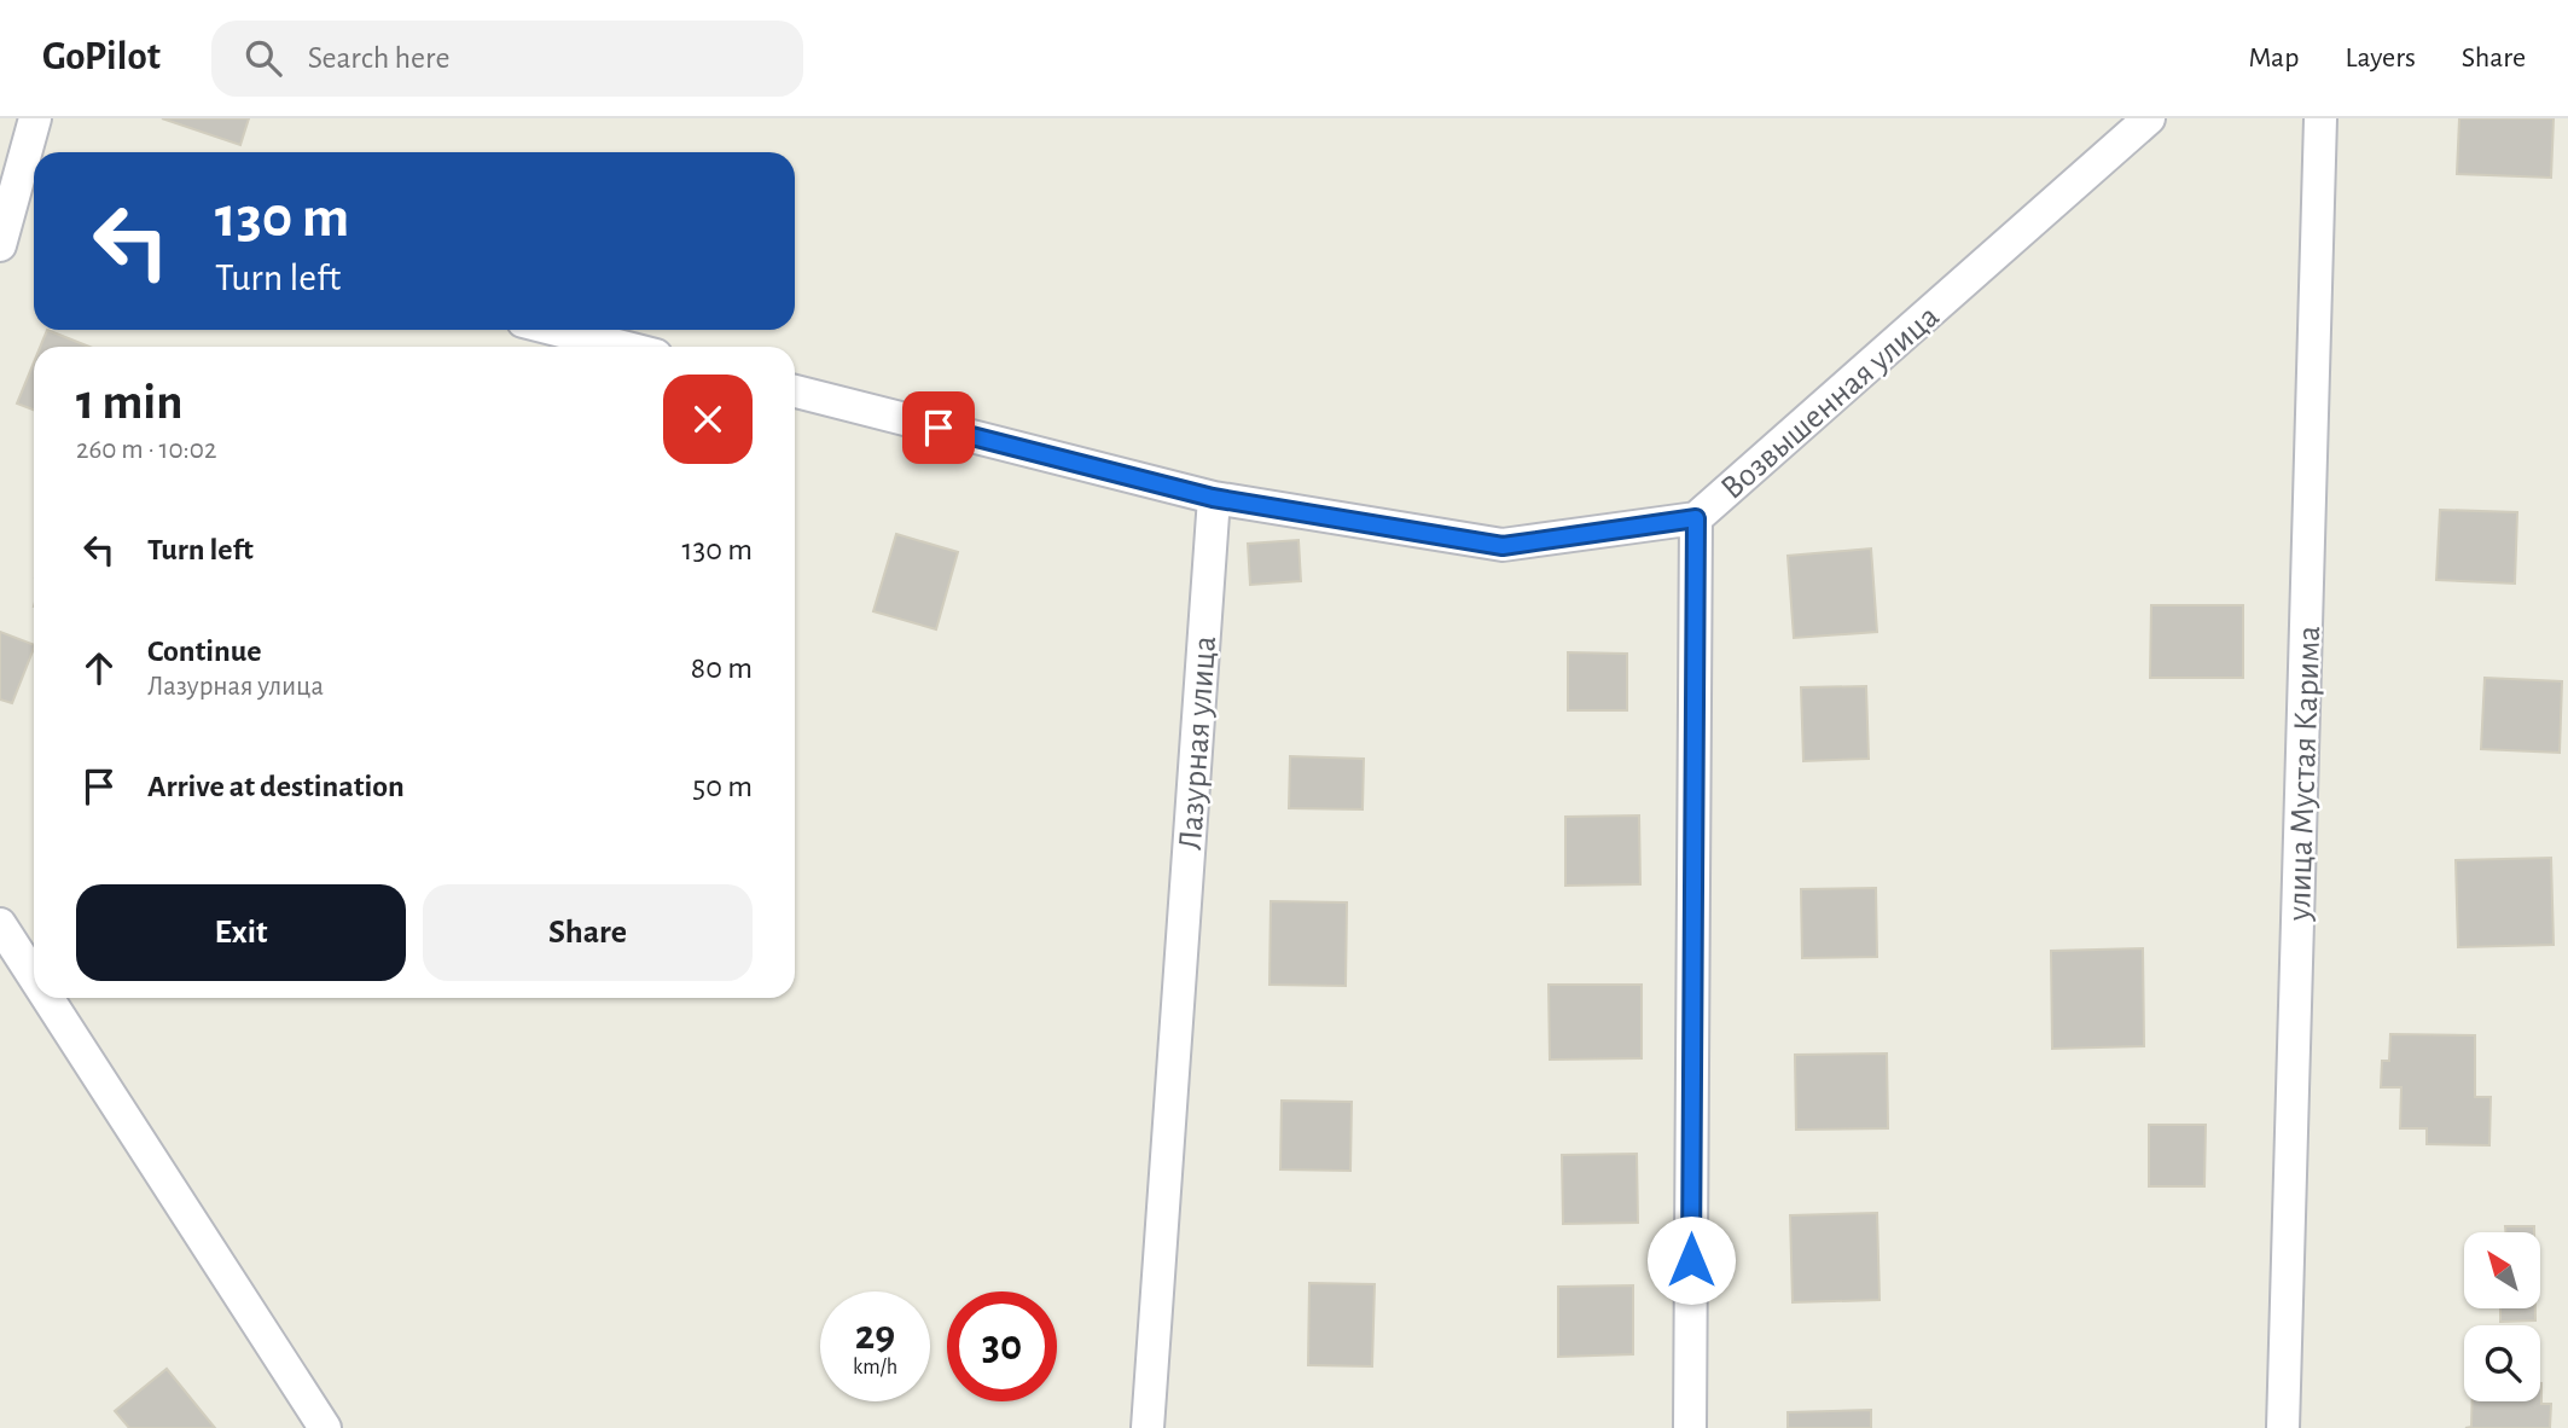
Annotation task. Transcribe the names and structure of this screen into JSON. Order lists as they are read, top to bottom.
{
  "streets": {
    "street": ["Возвышенная улица", "Лазурная улица", "улица Мустая Карима"]
  },
  "north": "top left",
  "page": {
    "header": "GoPilot",
    "search": "Search here",
    "nav": ["Map", "Layers", "Share"],
    "turn": ["130 m", "Turn left"],
    "heading": ["1 min", "260 m · 10:02"],
    "list": [
      {
        "name": "Turn left",
        "value": "130 m"
      },
      {
        "name": "Continue",
        "note": "Лазурная улица",
        "value": "80 m"
      },
      {
        "name": "Arrive at destination",
        "value": "50 m"
      }
    ],
    "buttons": ["Exit", "Share"],
    "speed": "29 km/h",
    "limit": "30"
  }
}
